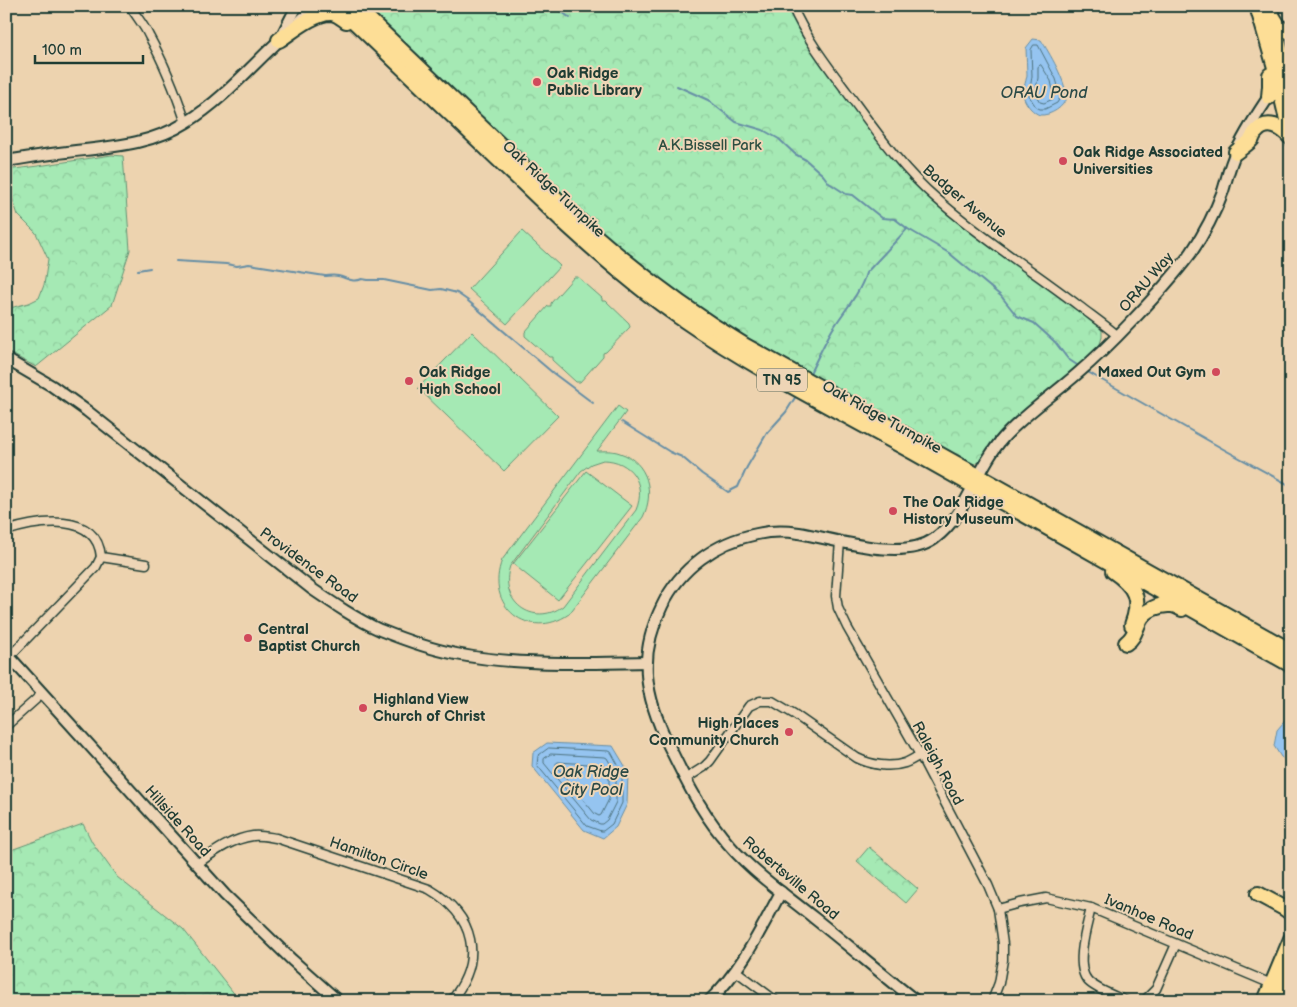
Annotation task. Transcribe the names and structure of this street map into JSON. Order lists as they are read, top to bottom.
{
  "streets": {
    "highway": ["Oak Ridge Turnpike", "TN 95"],
    "street": [
      "Badger Avenue",
      "ORAU Way",
      "Providence Road",
      "Raleigh Road",
      "Hillside Road",
      "Hamilton Circle",
      "Robertsville Road",
      "Ivanhoe Road"
    ]
  },
  "crossings": [
    ["Oak Ridge Turnpike", "ORAU Way"],
    ["Oak Ridge Turnpike", "Robertsville Road"],
    ["Badger Avenue", "ORAU Way"],
    ["ORAU Way", "Robertsville Road"],
    ["Providence Road", "Robertsville Road"],
    ["Raleigh Road", "Robertsville Road"],
    ["Raleigh Road", "Ivanhoe Road"],
    ["Hillside Road", "Hamilton Circle"]
  ],
  "water": ["ORAU Pond", "Oak Ridge City Pool"],
  "parks": ["A.K.Bissell Park"],
  "places": [
    "Oak Ridge Public Library",
    "Oak Ridge Associated Universities",
    "Maxed Out Gym",
    "Oak Ridge High School",
    "The Oak Ridge History Museum",
    "Central Baptist Church",
    "Highland View Church of Christ",
    "High Places Community Church"
  ],
  "scale_bar": "100 m"
}
